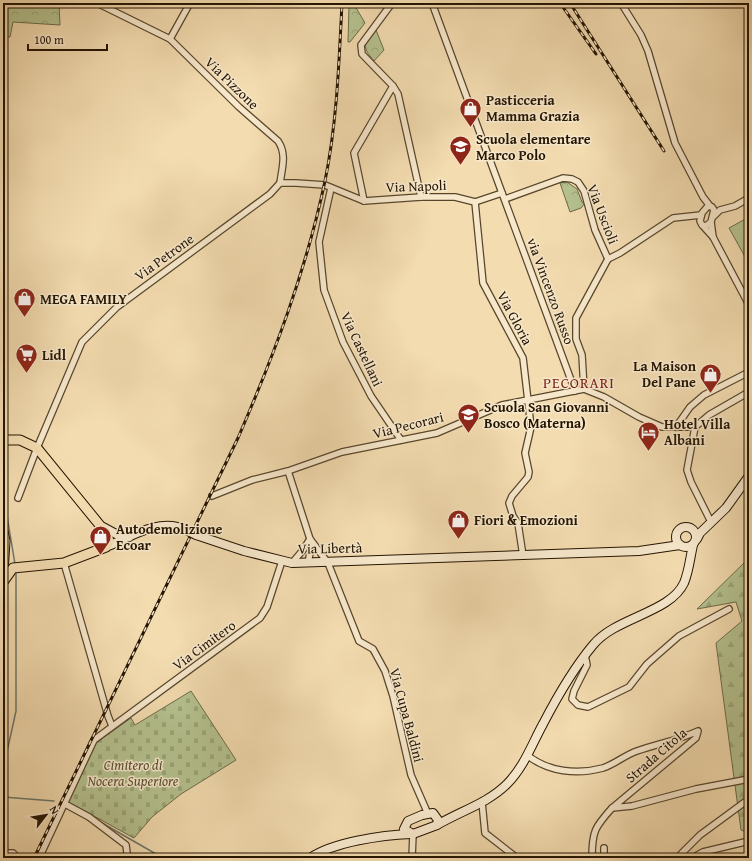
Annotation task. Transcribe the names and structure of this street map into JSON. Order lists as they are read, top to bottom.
{
  "streets": {
    "main road": ["Via Libertà"],
    "street": [
      "Via Pizzone",
      "Via Napoli",
      "Via Uscioli",
      "Via Petrone",
      "via Vincenzo Russo",
      "Via Gloria",
      "Via Castellani",
      "Via Pecorari",
      "Via Cimitero",
      "Via Cupa Baldini",
      "Strada Citola"
    ]
  },
  "crossings": [
    ["Via Pizzone", "Via Petrone"],
    ["Via Napoli", "Via Gloria"],
    ["Via Napoli", "Via Castellani"],
    ["Via Uscioli", "via Vincenzo Russo"],
    ["Via Uscioli", "Via Pecorari"],
    ["via Vincenzo Russo", "Via Pecorari"],
    ["Via Gloria", "Via Pecorari"],
    ["Via Gloria", "Via Libertà"],
    ["Via Castellani", "Via Pecorari"],
    ["Via Libertà", "Via Cimitero"],
    ["Via Libertà", "Via Cupa Baldini"]
  ],
  "districts": ["PECORARI"],
  "parks": ["Cimitero di Nocera Superiore"],
  "places": {
    "shop": [
      "Pasticceria Mamma Grazia",
      "MEGA FAMILY",
      "La Maison Del Pane",
      "Fiori & Emozioni",
      "Autodemolizione Ecoar"
    ],
    "school or university": ["Scuola elementare Marco Polo", "Scuola San Giovanni Bosco (Materna)"],
    "supermarket": ["Lidl"],
    "hotel": ["Hotel Villa Albani"]
  },
  "scale_bar": "100 m",
  "north": "top right"
}
